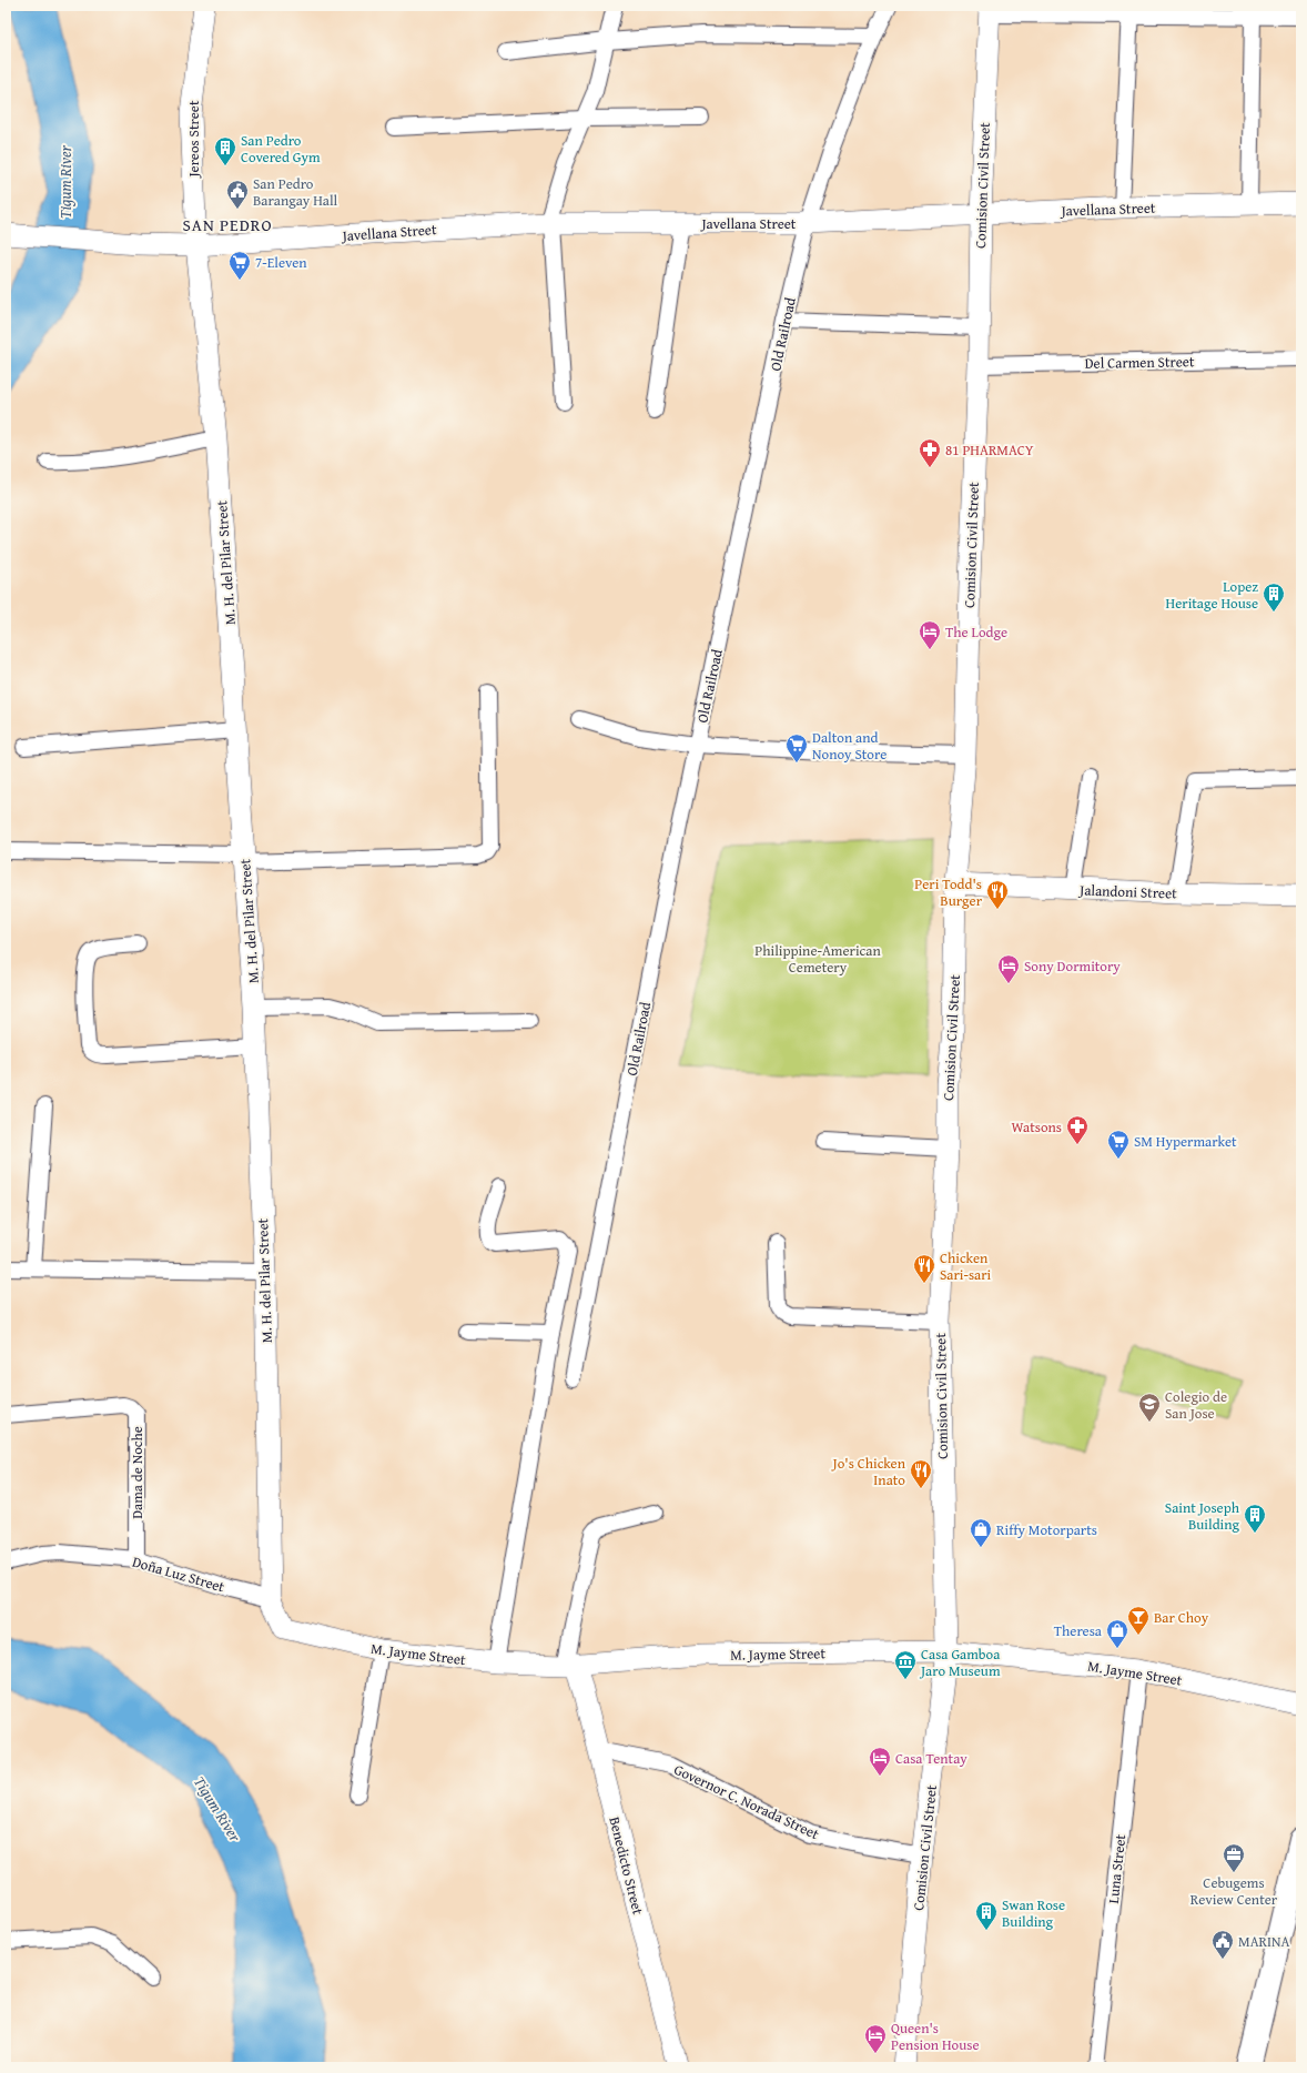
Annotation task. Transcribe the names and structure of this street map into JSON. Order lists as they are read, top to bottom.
{
  "streets": {
    "street": [
      "Jereos Street",
      "Comision Civil Street",
      "Javellana Street",
      "Old Railroad",
      "Del Carmen Street",
      "M. H. del Pilar Street",
      "Jalandoni Street",
      "Dama de Noche",
      "Doña Luz Street",
      "M. Jayme Street",
      "Governor C. Norada Street",
      "Benedicto Street",
      "Luna Street"
    ]
  },
  "crossings": [
    ["Jereos Street", "Javellana Street"],
    ["Jereos Street", "M. H. del Pilar Street"],
    ["Comision Civil Street", "Javellana Street"],
    ["Comision Civil Street", "Del Carmen Street"],
    ["Comision Civil Street", "Jalandoni Street"],
    ["Comision Civil Street", "M. Jayme Street"],
    ["Comision Civil Street", "Governor C. Norada Street"],
    ["Javellana Street", "Old Railroad"],
    ["Javellana Street", "M. H. del Pilar Street"],
    ["M. H. del Pilar Street", "Doña Luz Street"],
    ["M. H. del Pilar Street", "M. Jayme Street"],
    ["Dama de Noche", "Doña Luz Street"],
    ["Doña Luz Street", "M. Jayme Street"],
    ["M. Jayme Street", "Benedicto Street"],
    ["M. Jayme Street", "Luna Street"],
    ["Governor C. Norada Street", "Benedicto Street"]
  ],
  "districts": ["SAN PEDRO"],
  "water": ["Tigum River"],
  "parks": ["Philippine-American Cemetery"],
  "places": {
    "building": [
      "San Pedro Covered Gym",
      "Lopez Heritage House",
      "Saint Joseph Building",
      "Swan Rose Building"
    ],
    "public building": ["San Pedro Barangay Hall", "MARINA"],
    "supermarket": ["7-Eleven", "Dalton and Nonoy Store", "SM Hypermarket"],
    "pharmacy": ["81 PHARMACY", "Watsons"],
    "hotel": [
      "The Lodge",
      "Sony Dormitory",
      "Casa Tentay",
      "Queen's Pension House"
    ],
    "restaurant": ["Peri Todd's Burger", "Chicken Sari-sari", "Jo's Chicken Inato"],
    "school or university": ["Colegio de San Jose"],
    "shop": ["Riffy Motorparts", "Theresa"],
    "bar": ["Bar Choy"],
    "museum": ["Casa Gamboa Jaro Museum"],
    "office": ["Cebugems Review Center"]
  }
}
